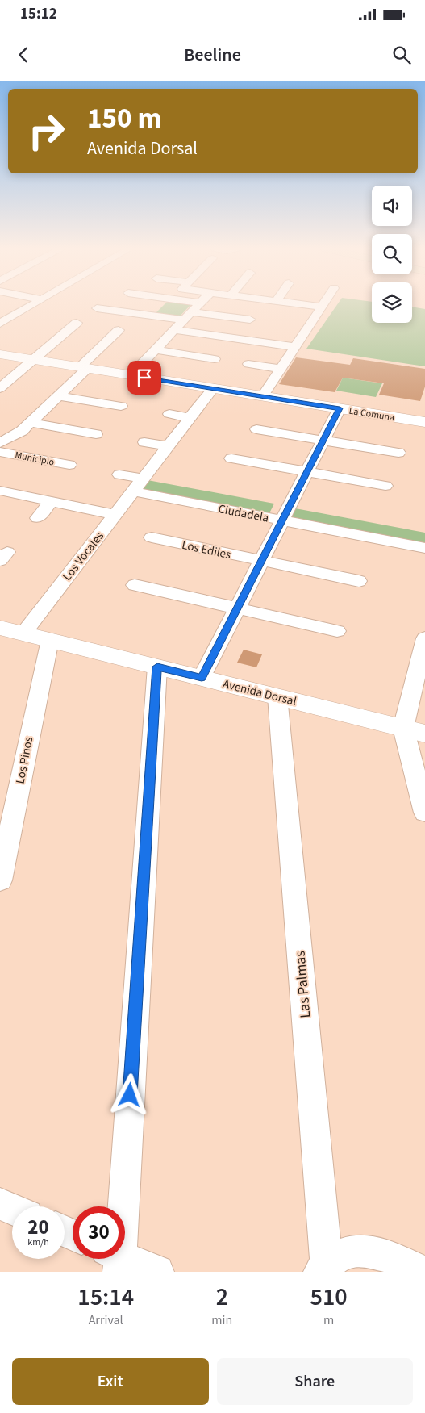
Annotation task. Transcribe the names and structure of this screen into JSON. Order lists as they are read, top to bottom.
{
  "streets": {
    "street": [
      "La Comuna",
      "Municipio",
      "Ciudadela",
      "Los Ediles",
      "Los Vocales",
      "Avenida Dorsal",
      "Los Pinos",
      "Las Palmas"
    ]
  },
  "crossings": [
    ["La Comuna", "Municipio"],
    ["La Comuna", "Los Vocales"],
    ["Ciudadela", "Los Vocales"],
    ["Los Vocales", "Avenida Dorsal"],
    ["Avenida Dorsal", "Los Pinos"],
    ["Avenida Dorsal", "Las Palmas"]
  ],
  "page": {
    "status": "15:12",
    "header": "Beeline",
    "turn": ["150 m", "Avenida Dorsal"],
    "speed": "20 km/h",
    "limit": "30",
    "eta": [
      "15:14",
      "Arrival",
      "2",
      "min",
      "510",
      "m"
    ],
    "buttons": ["Exit", "Share"]
  }
}
